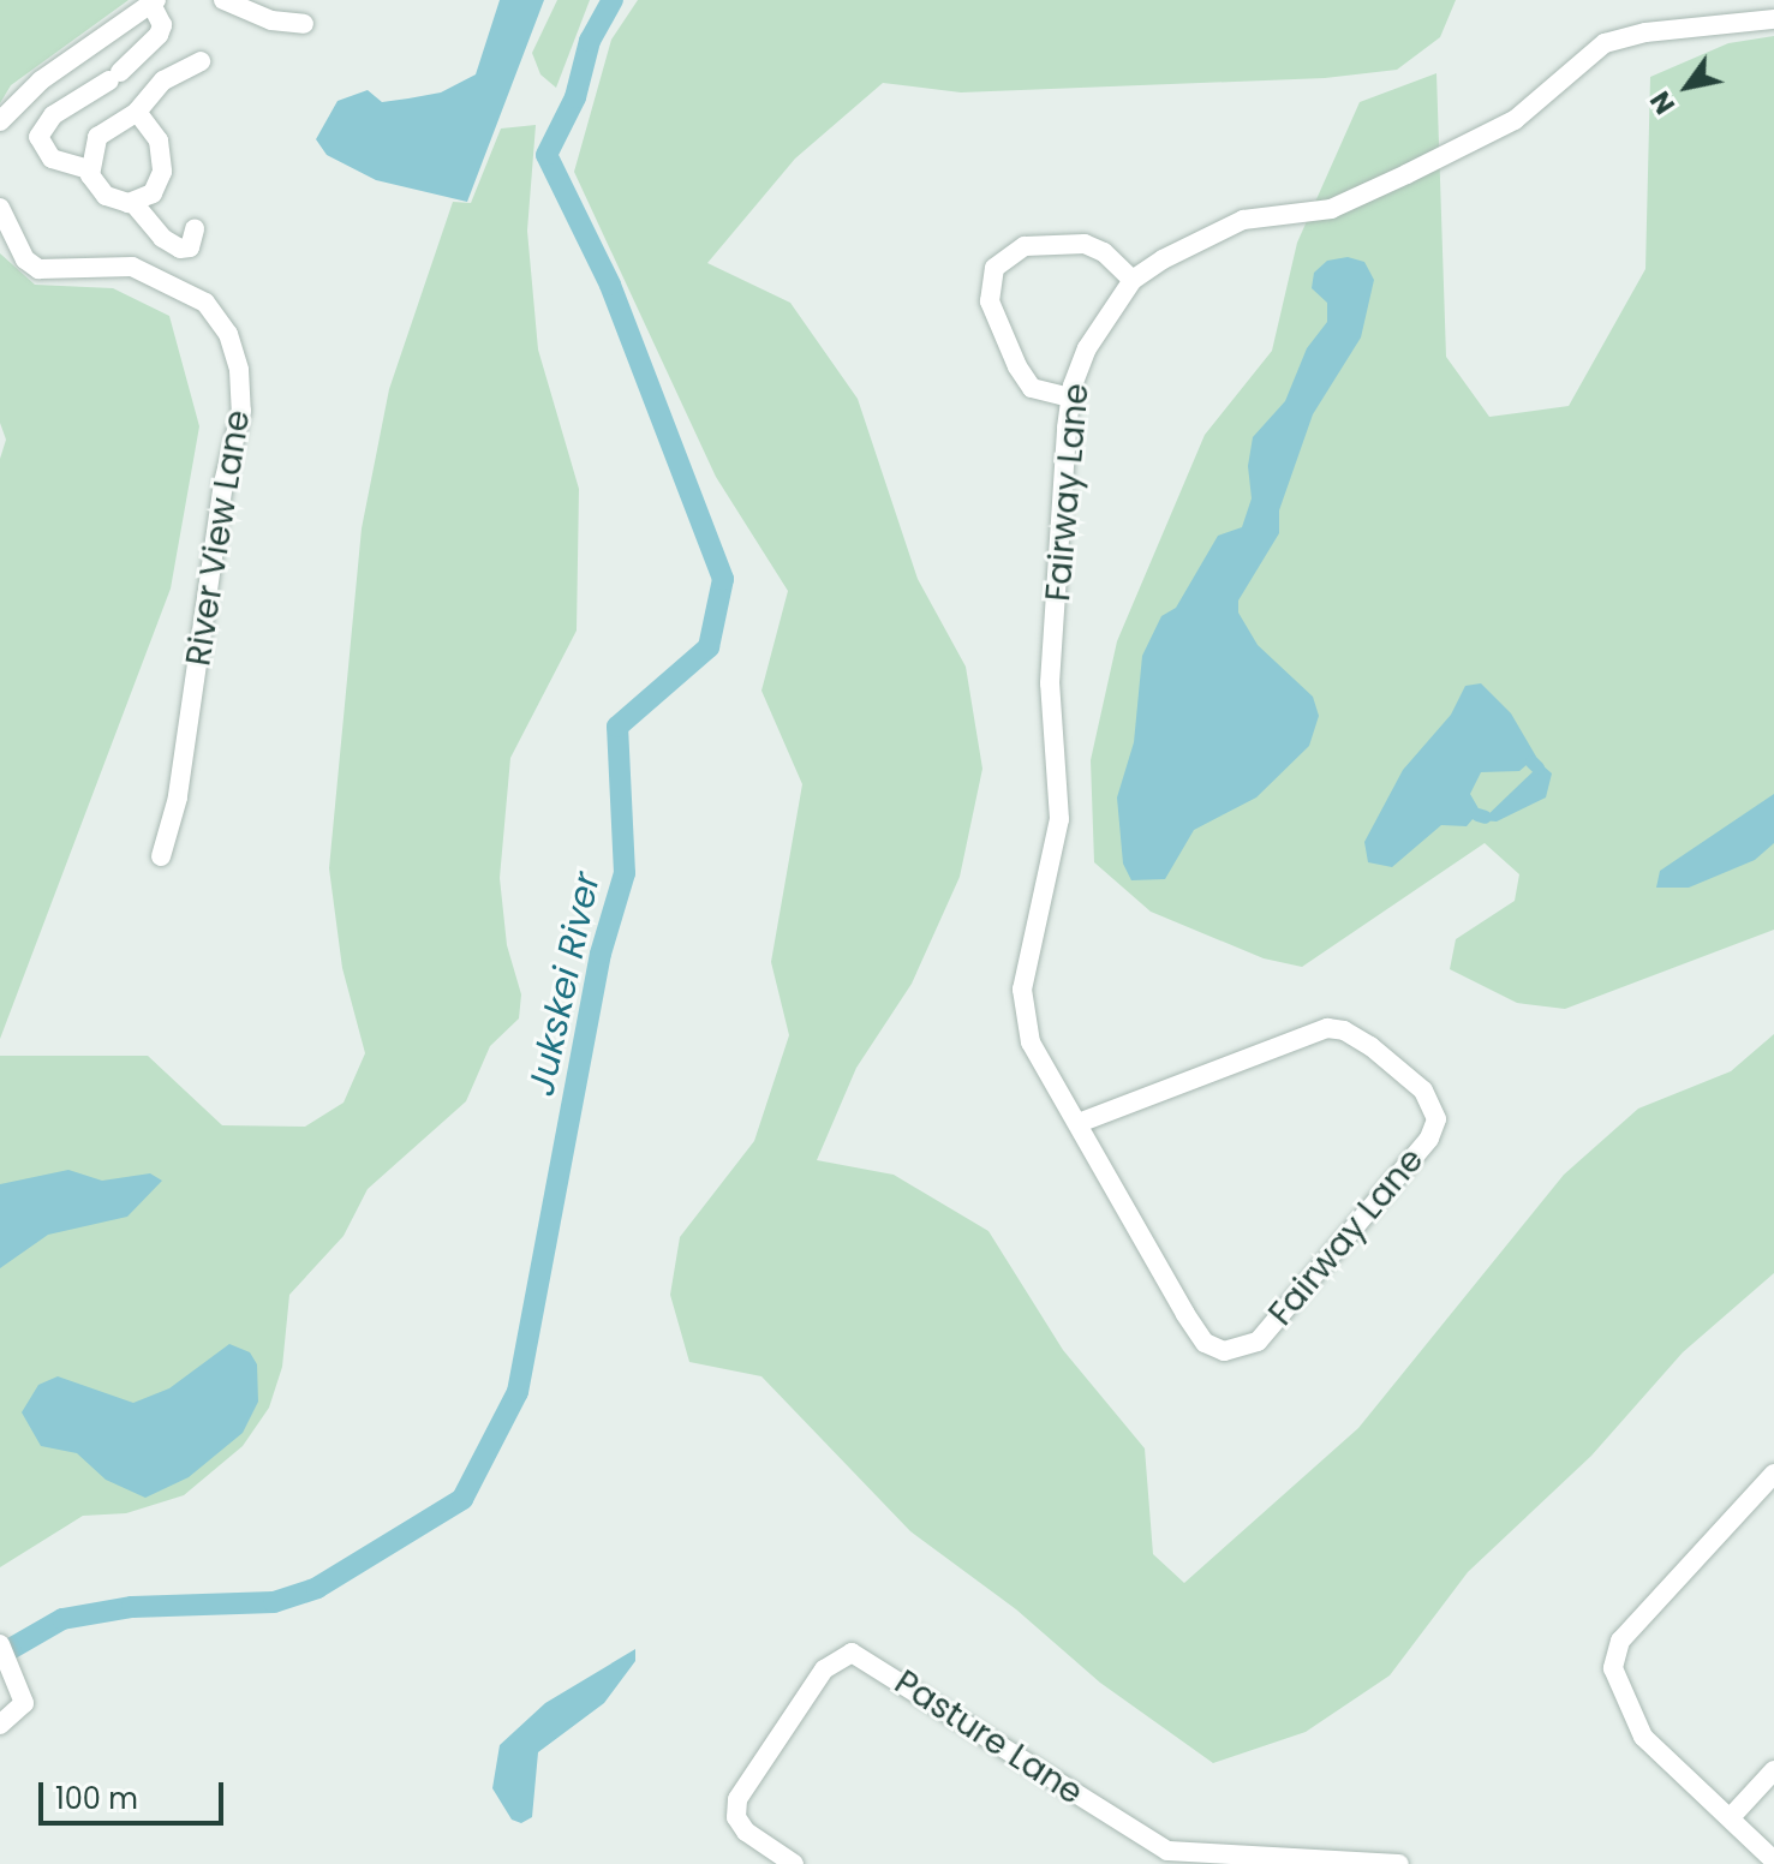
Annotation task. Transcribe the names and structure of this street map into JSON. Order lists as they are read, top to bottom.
{
  "streets": {
    "street": ["Fairway Lane", "River View Lane", "Pasture Lane"]
  },
  "water": ["Jukskei River"],
  "scale_bar": "100 m",
  "north": "bottom left"
}
